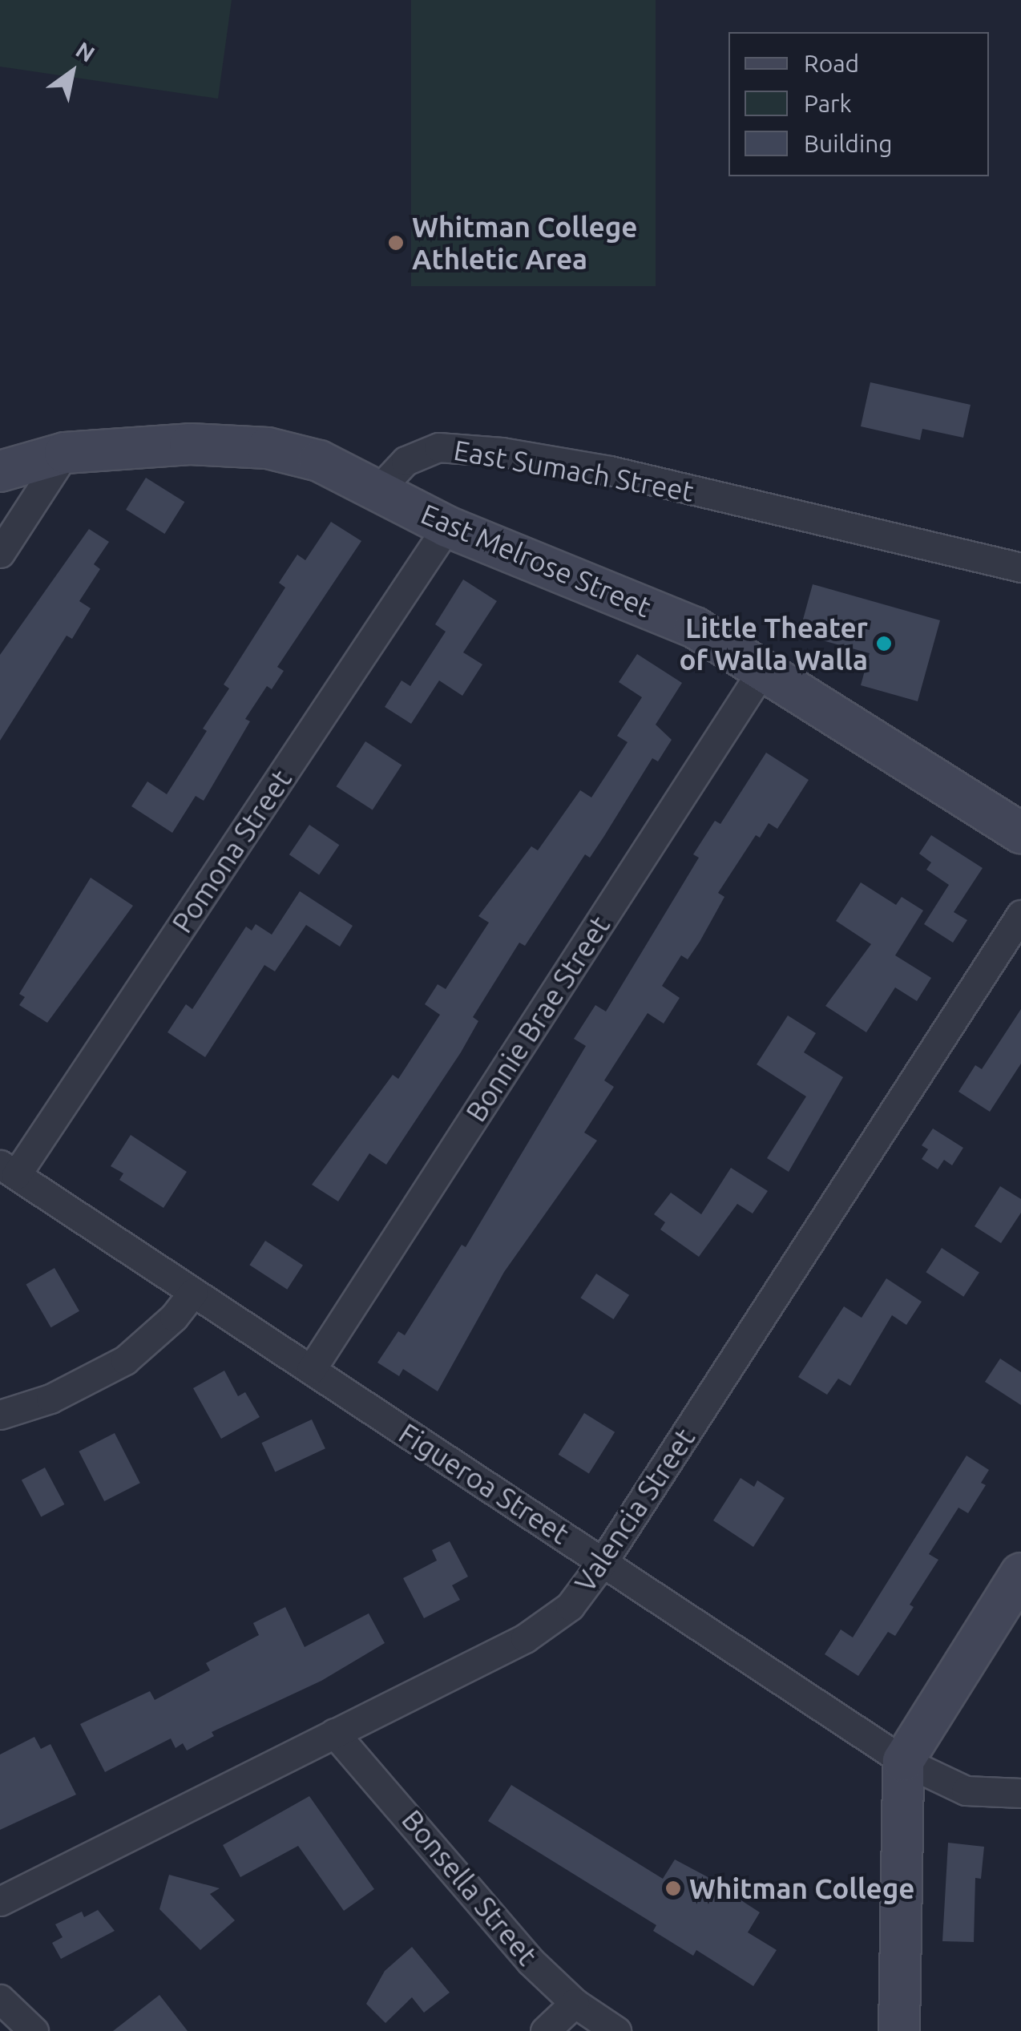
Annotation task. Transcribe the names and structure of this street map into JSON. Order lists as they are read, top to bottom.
{
  "streets": {
    "street": [
      "East Sumach Street",
      "East Melrose Street",
      "Pomona Street",
      "Bonnie Brae Street",
      "Figueroa Street",
      "Valencia Street",
      "Bonsella Street"
    ]
  },
  "crossings": [
    ["East Sumach Street", "East Melrose Street"],
    ["East Melrose Street", "Pomona Street"],
    ["East Melrose Street", "Bonnie Brae Street"],
    ["Pomona Street", "Figueroa Street"],
    ["Bonnie Brae Street", "Figueroa Street"],
    ["Figueroa Street", "Valencia Street"],
    ["Valencia Street", "Bonsella Street"]
  ],
  "places": ["Whitman College Athletic Area", "Little Theater of Walla Walla", "Whitman College"],
  "legend": ["Road", "Park", "Building"],
  "north": "top right"
}
